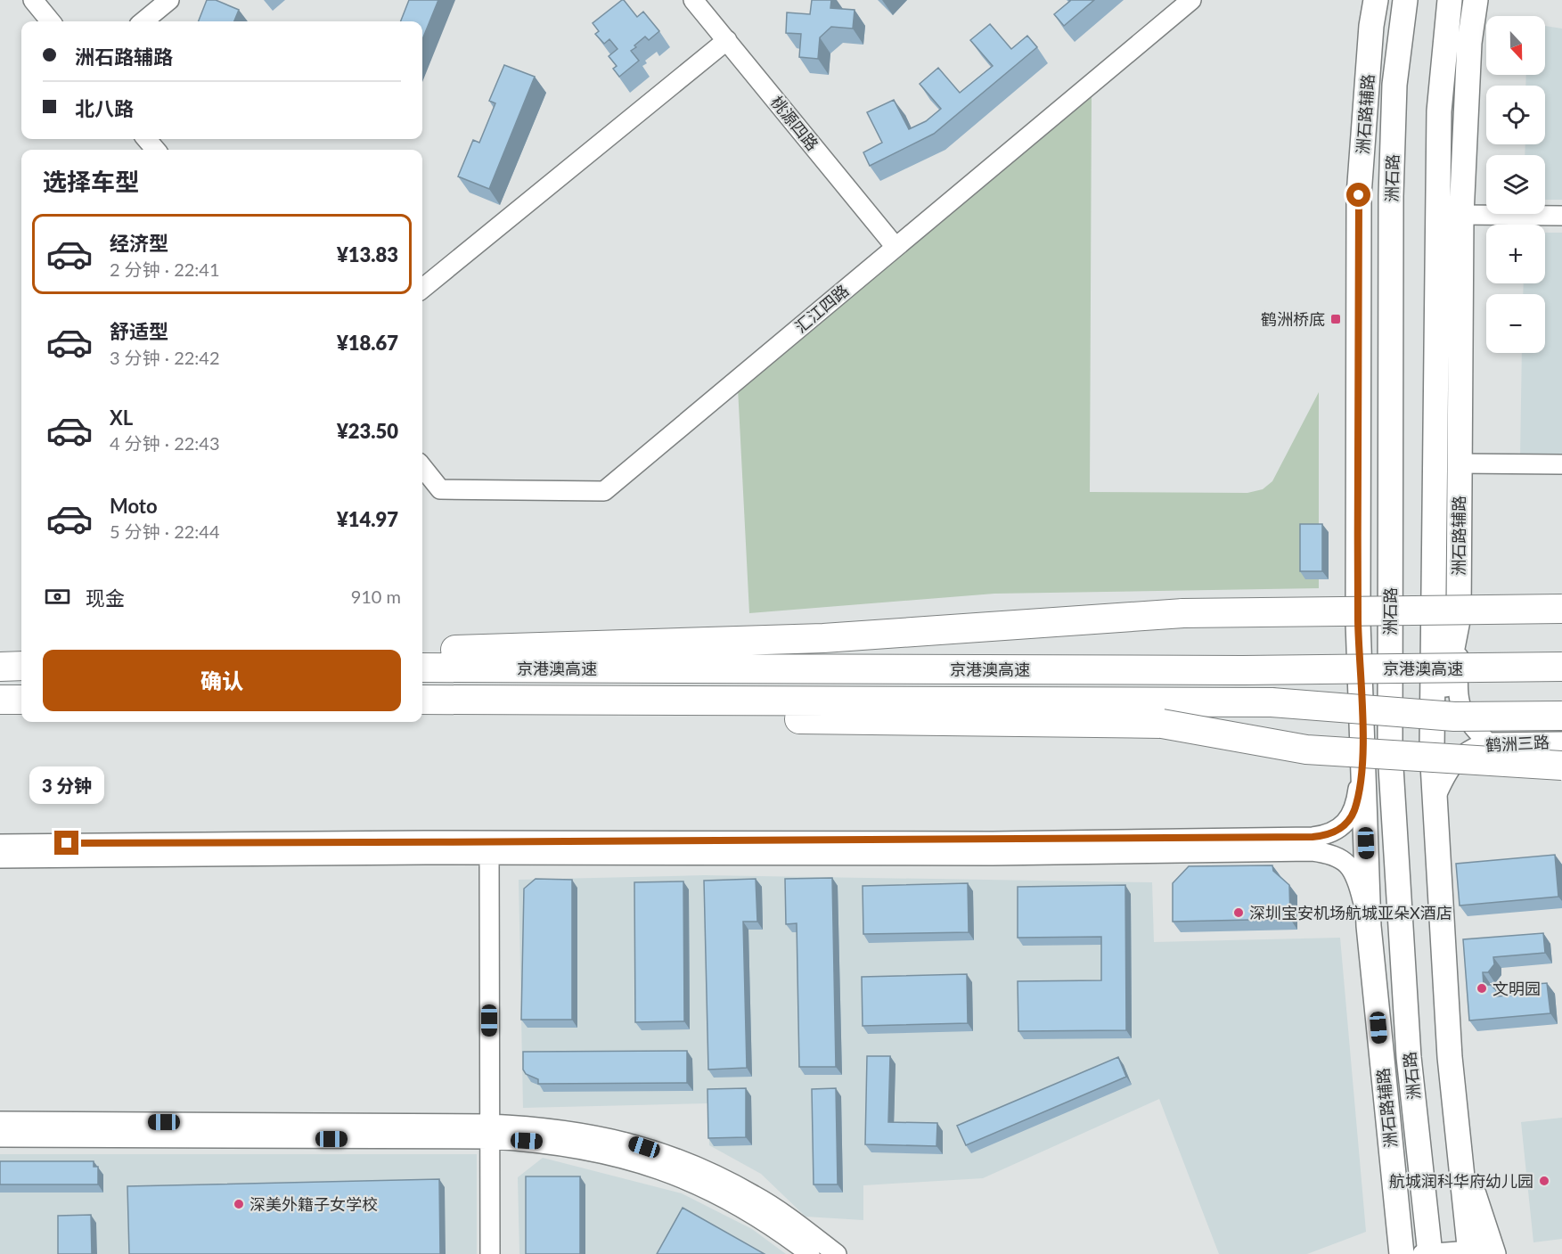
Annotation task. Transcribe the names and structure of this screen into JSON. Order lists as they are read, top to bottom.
{
  "streets": {
    "highway": ["京港澳高速"],
    "main road": ["洲石路辅路", "洲石路"],
    "street": ["桃源四路", "汇江四路", "鹤洲三路"]
  },
  "crossings": [
    ["桃源四路", "汇江四路"]
  ],
  "places": {
    "transit": ["鹤洲桥底"],
    "other": [
      "深圳宝安机场航城亚朵X酒店",
      "文明园",
      "航城润科华府幼儿园",
      "深美外籍子女学校"
    ]
  },
  "north": "bottom",
  "page": {
    "map_buttons": ["+", "−"],
    "banner": ["洲石路辅路", "北八路"],
    "heading": "选择车型",
    "list": [
      {
        "name": "经济型",
        "note": "2 分钟 · 22:41",
        "value": "¥13.83"
      },
      {
        "name": "舒适型",
        "note": "3 分钟 · 22:42",
        "value": "¥18.67"
      },
      {
        "name": "XL",
        "note": "4 分钟 · 22:43",
        "value": "¥23.50"
      },
      {
        "name": "Moto",
        "note": "5 分钟 · 22:44",
        "value": "¥14.97"
      }
    ],
    "pay": ["现金", "910 m"],
    "buttons": "确认",
    "bubble": "3 分钟"
  }
}
